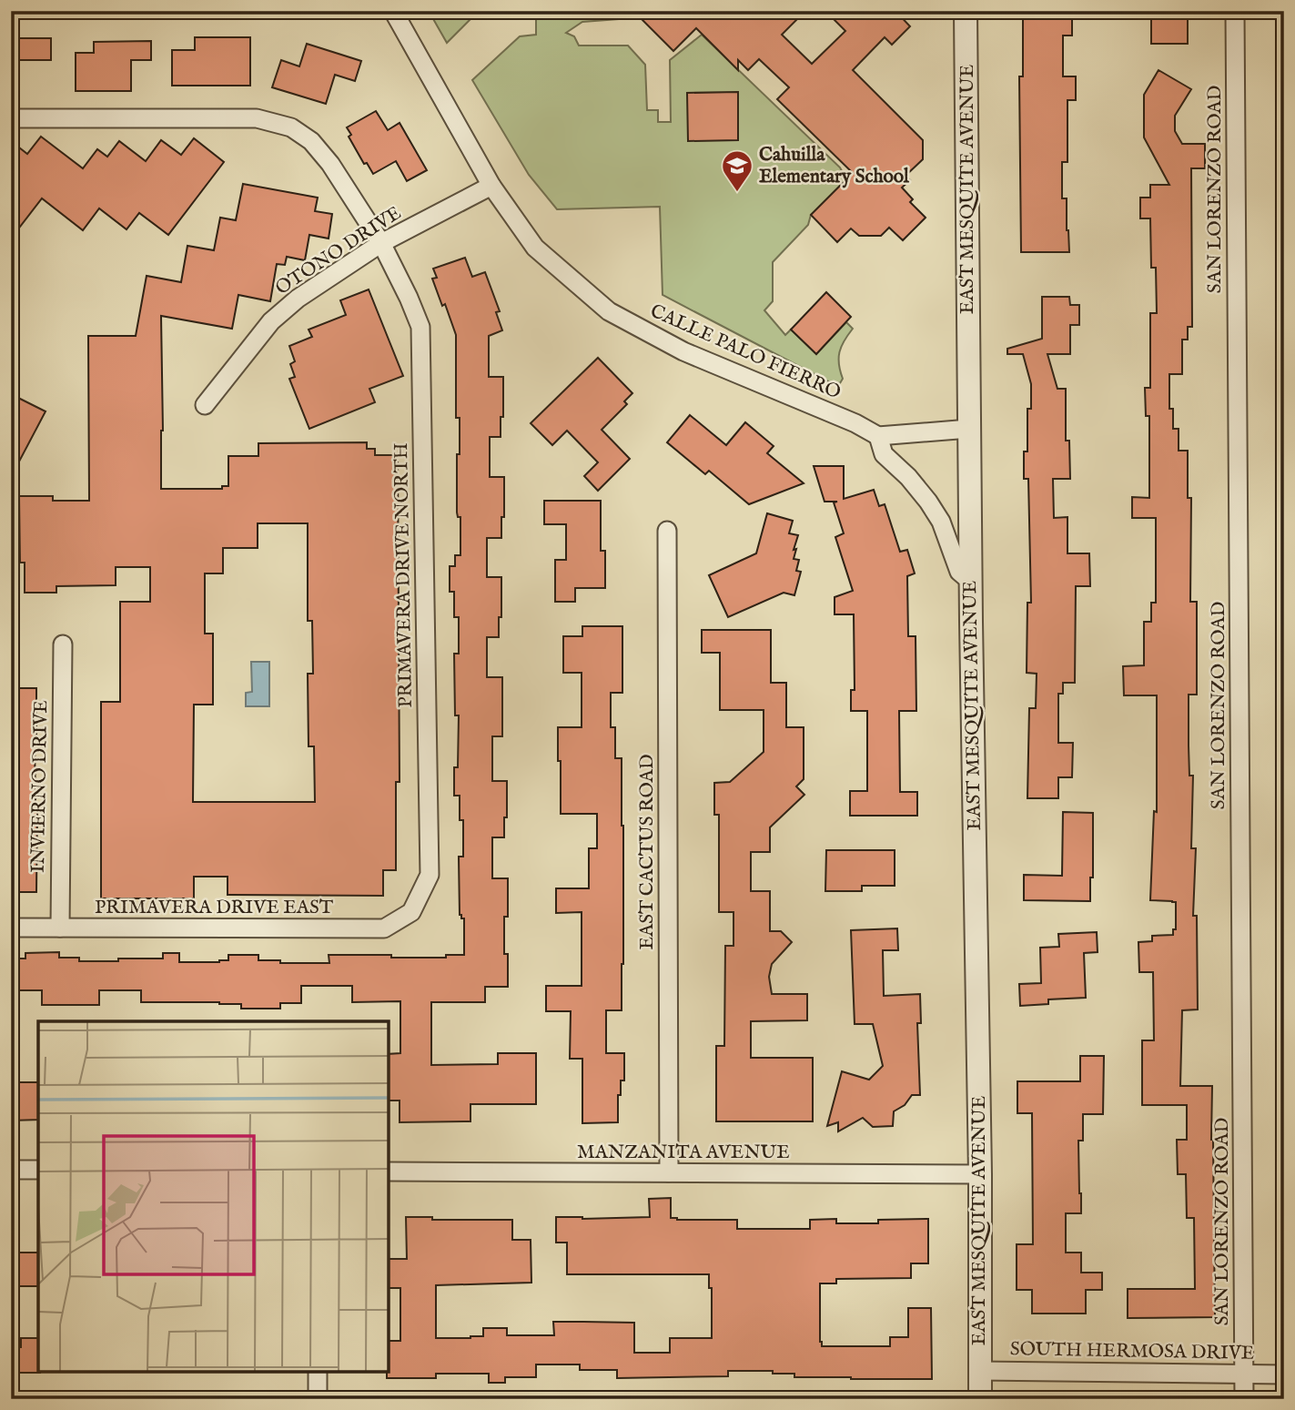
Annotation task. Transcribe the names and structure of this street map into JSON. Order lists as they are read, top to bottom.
{
  "streets": {
    "street": [
      "EAST MESQUITE AVENUE",
      "SAN LORENZO ROAD",
      "OTONO DRIVE",
      "CALLE PALO FIERRO",
      "PRIMAVERA DRIVE NORTH",
      "INVIERNO DRIVE",
      "EAST CACTUS ROAD",
      "PRIMAVERA DRIVE EAST",
      "MANZANITA AVENUE",
      "SOUTH HERMOSA DRIVE"
    ]
  },
  "crossings": [
    ["EAST MESQUITE AVENUE", "MANZANITA AVENUE"],
    ["EAST MESQUITE AVENUE", "SOUTH HERMOSA DRIVE"],
    ["SAN LORENZO ROAD", "SOUTH HERMOSA DRIVE"],
    ["OTONO DRIVE", "CALLE PALO FIERRO"],
    ["OTONO DRIVE", "PRIMAVERA DRIVE NORTH"],
    ["PRIMAVERA DRIVE NORTH", "PRIMAVERA DRIVE EAST"],
    ["INVIERNO DRIVE", "PRIMAVERA DRIVE EAST"],
    ["EAST CACTUS ROAD", "MANZANITA AVENUE"]
  ],
  "places": {
    "school or university": ["Cahuilla Elementary School"]
  }
}
